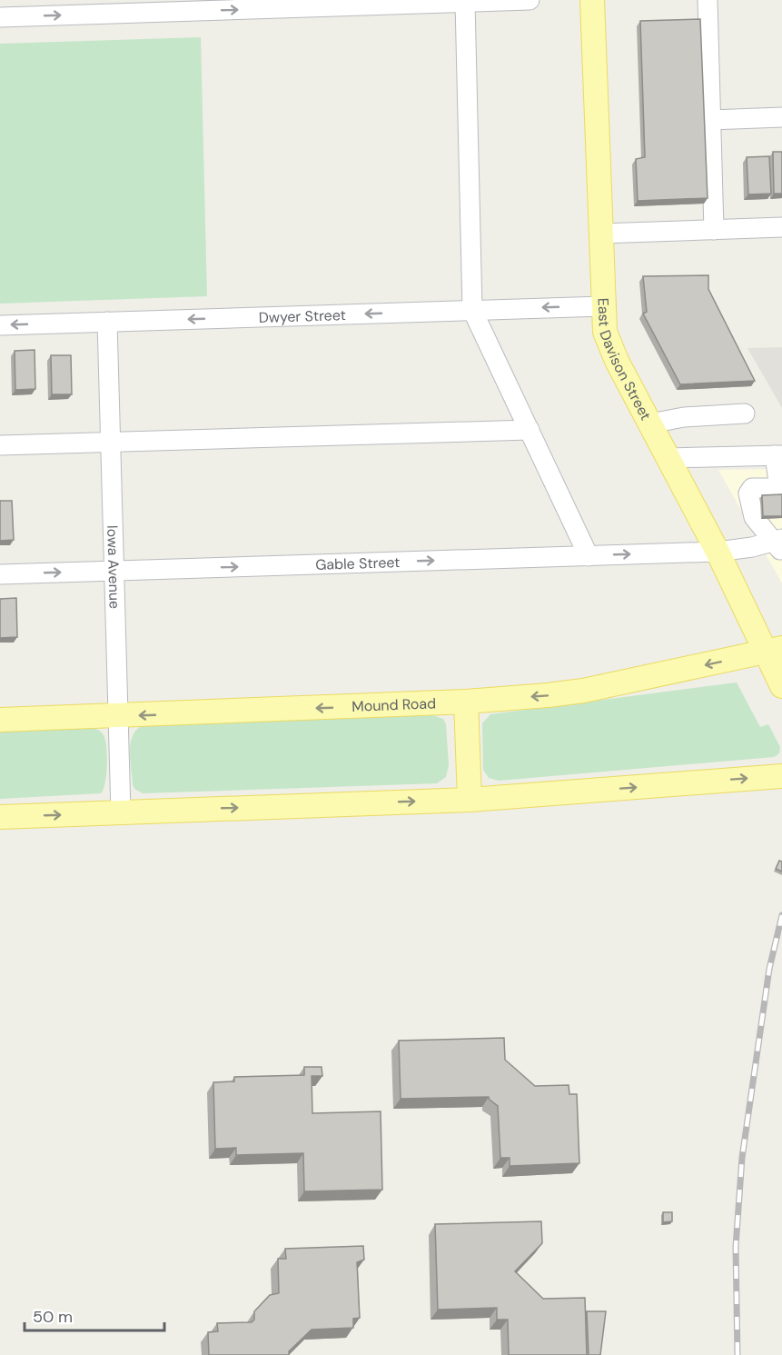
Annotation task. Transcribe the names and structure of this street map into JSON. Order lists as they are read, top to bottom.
{
  "streets": {
    "main road": ["East Davison Street", "Mound Road"],
    "street": ["Dwyer Street", "Gable Street", "Iowa Avenue"]
  },
  "crossings": [
    ["Dwyer Street", "East Davison Street"],
    ["Dwyer Street", "Iowa Avenue"],
    ["East Davison Street", "Gable Street"],
    ["East Davison Street", "Mound Road"],
    ["Gable Street", "Iowa Avenue"],
    ["Iowa Avenue", "Mound Road"]
  ],
  "scale_bar": "50 m"
}
